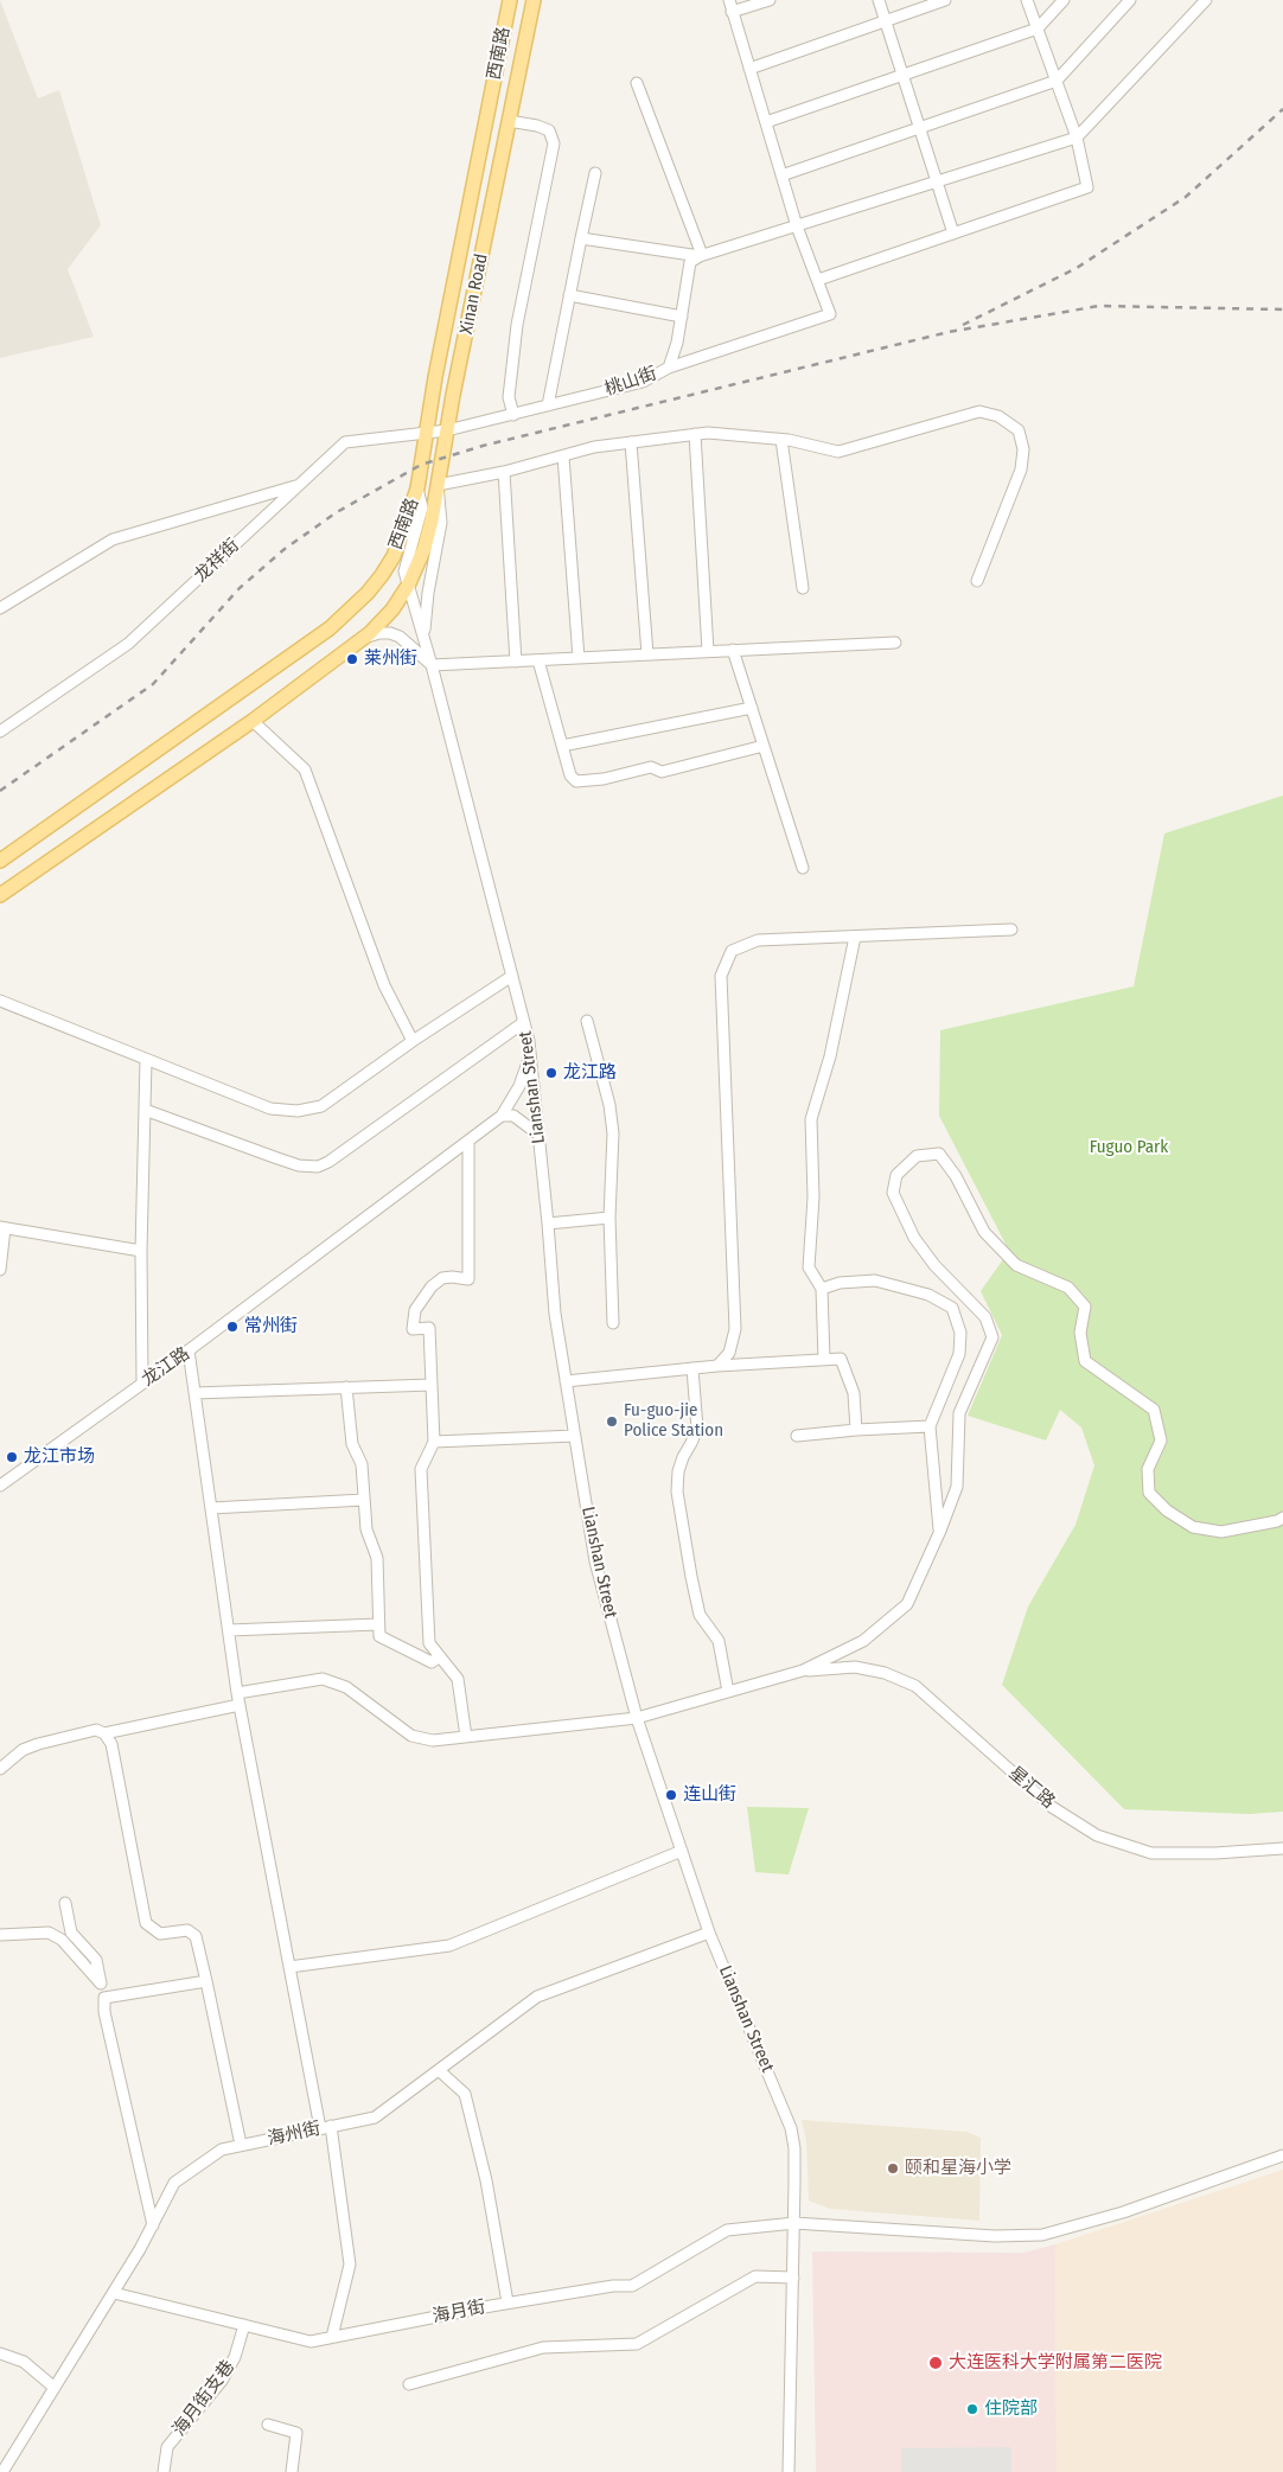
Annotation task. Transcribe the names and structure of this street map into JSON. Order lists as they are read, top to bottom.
{
  "streets": {
    "main road": ["西南路", "Xinan Road"],
    "street": [
      "桃山街",
      "龙祥街",
      "Lianshan Street",
      "龙江路",
      "星汇路",
      "海州街",
      "海月街",
      "海月街支巷"
    ]
  },
  "crossings": [
    ["西南路", "龙祥街"],
    ["西南路", "Lianshan Street"],
    ["Xinan Road", "桃山街"],
    ["Xinan Road", "龙祥街"],
    ["Xinan Road", "Lianshan Street"],
    ["桃山街", "龙祥街"],
    ["Lianshan Street", "龙江路"],
    ["Lianshan Street", "海州街"],
    ["Lianshan Street", "海月街"],
    ["海州街", "海月街"],
    ["海月街", "海月街支巷"]
  ],
  "parks": ["Fuguo Park"],
  "places": [
    "莱州街",
    "龙江路",
    "常州街",
    "Fu-guo-jie Police Station",
    "龙江市场",
    "连山街",
    "颐和星海小学",
    "大连医科大学附属第二医院",
    "住院部"
  ]
}
